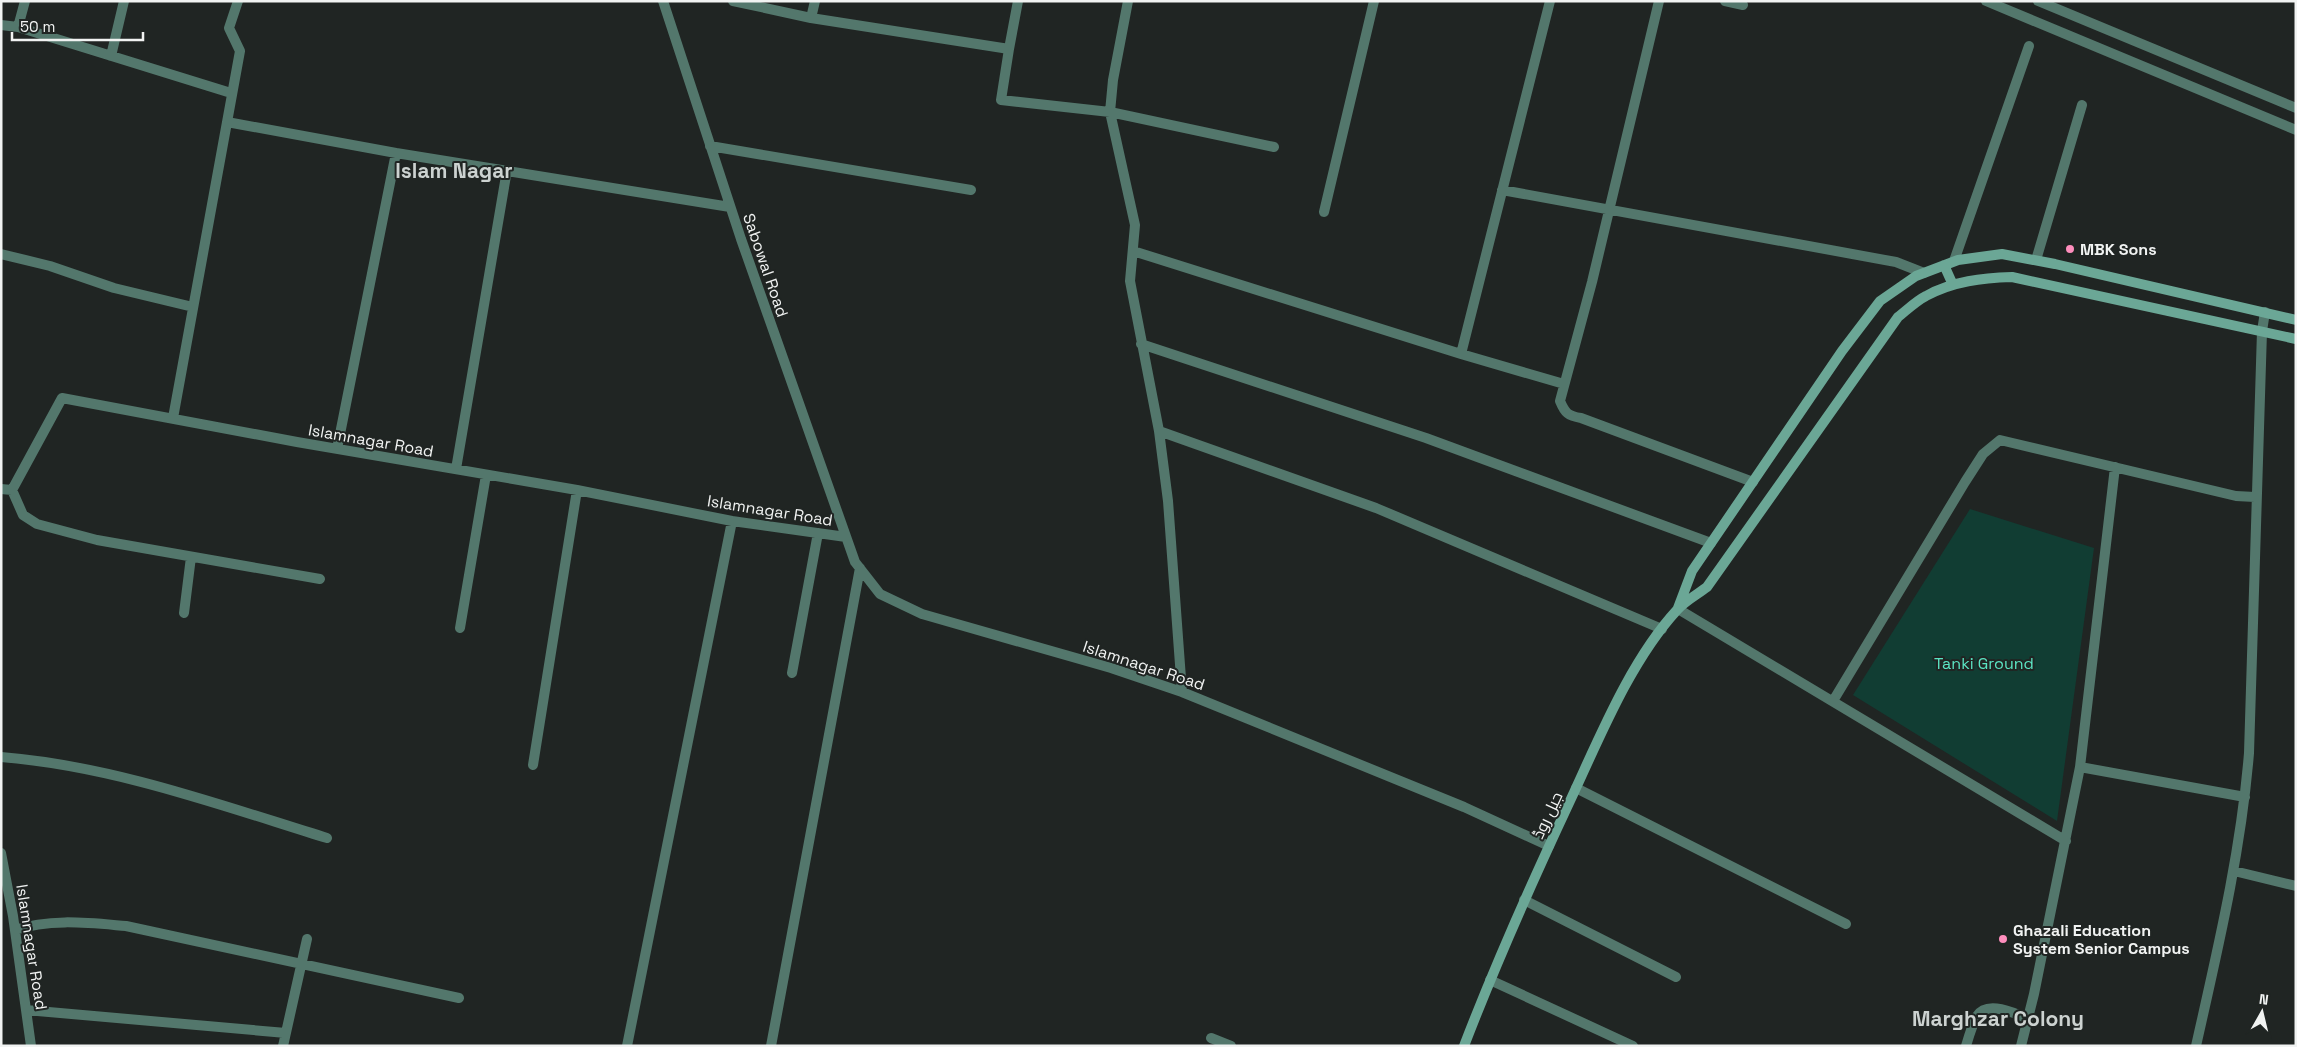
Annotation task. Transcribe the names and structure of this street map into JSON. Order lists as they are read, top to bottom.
{
  "streets": {
    "main road": ["جیل روڈ"],
    "street": ["Sabowal Road", "Islamnagar Road"]
  },
  "crossings": [
    ["Sabowal Road", "Islamnagar Road"],
    ["Islamnagar Road", "جیل روڈ"]
  ],
  "districts": ["Islam Nagar", "Marghzar Colony"],
  "parks": ["Tanki Ground"],
  "places": ["MBK Sons", "Ghazali Education System Senior Campus"],
  "scale_bar": "50 m",
  "north": "top"
}
